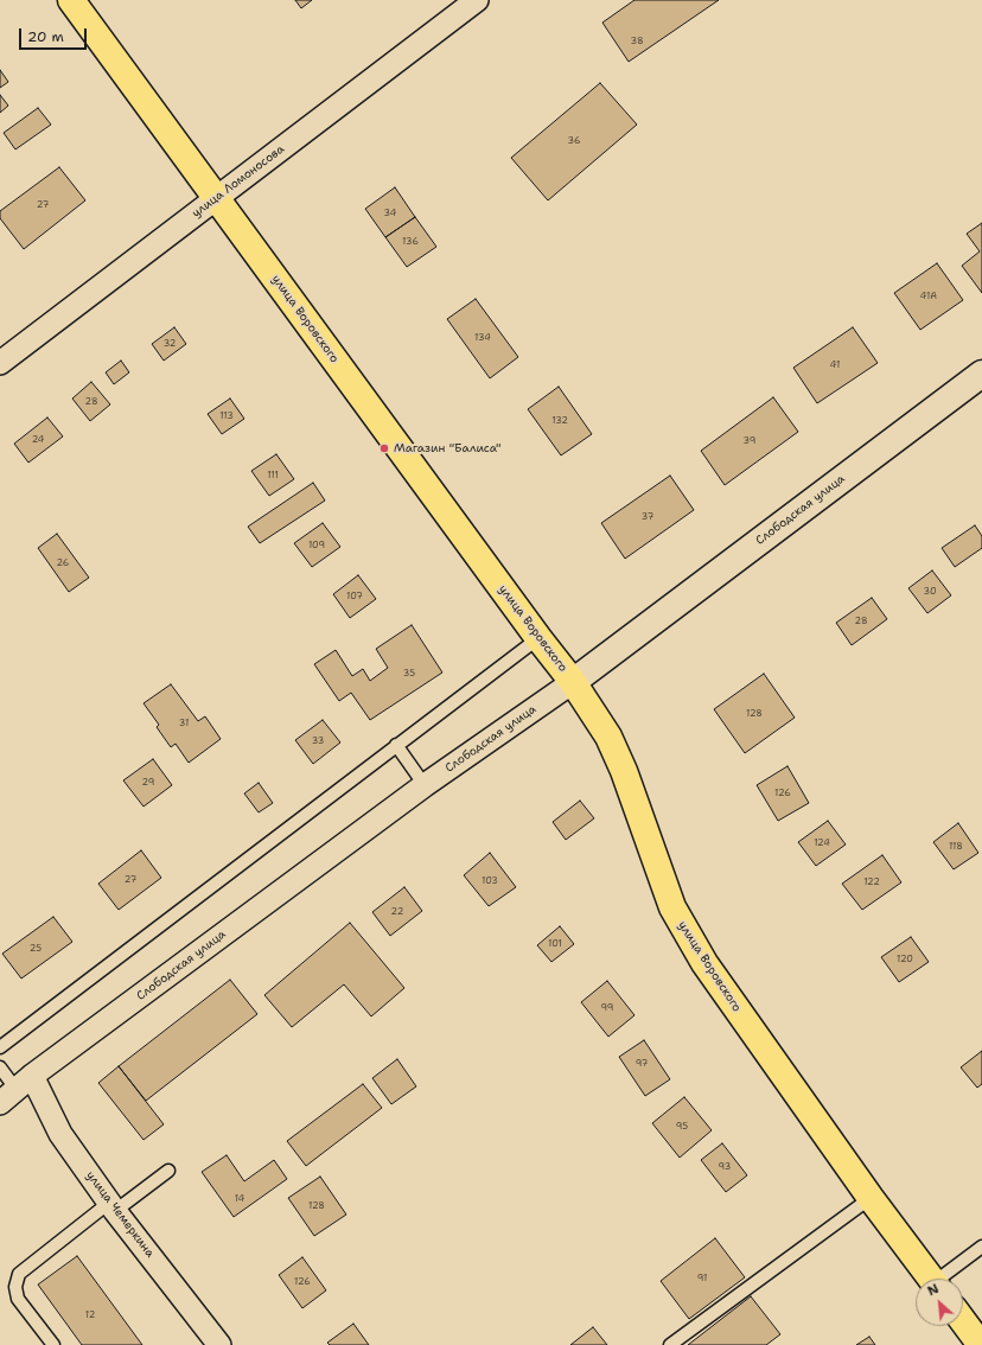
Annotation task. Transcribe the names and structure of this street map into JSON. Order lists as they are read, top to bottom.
{
  "streets": {
    "main road": ["улица Воровского"],
    "street": ["улица Ломоносова", "Слободская улица", "улица Чемеркина"]
  },
  "crossings": [
    ["улица Ломоносова", "улица Воровского"],
    ["улица Воровского", "Слободская улица"],
    ["Слободская улица", "улица Чемеркина"]
  ],
  "places": ["Магазин \"Балиса\""],
  "house_numbers": [
    "38",
    "36",
    "27",
    "34",
    "136",
    "41А",
    "134",
    "32",
    "41",
    "28",
    "113",
    "132",
    "24",
    "39",
    "111",
    "37",
    "109",
    "26",
    "30",
    "107",
    "28",
    "35",
    "128",
    "31",
    "33",
    "29",
    "126",
    "124",
    "118",
    "27",
    "103",
    "122",
    "22",
    "101",
    "25",
    "120",
    "99",
    "97",
    "95",
    "93",
    "14",
    "128",
    "91",
    "126",
    "12"
  ],
  "scale_bar": "20 m",
  "north": "top left"
}
